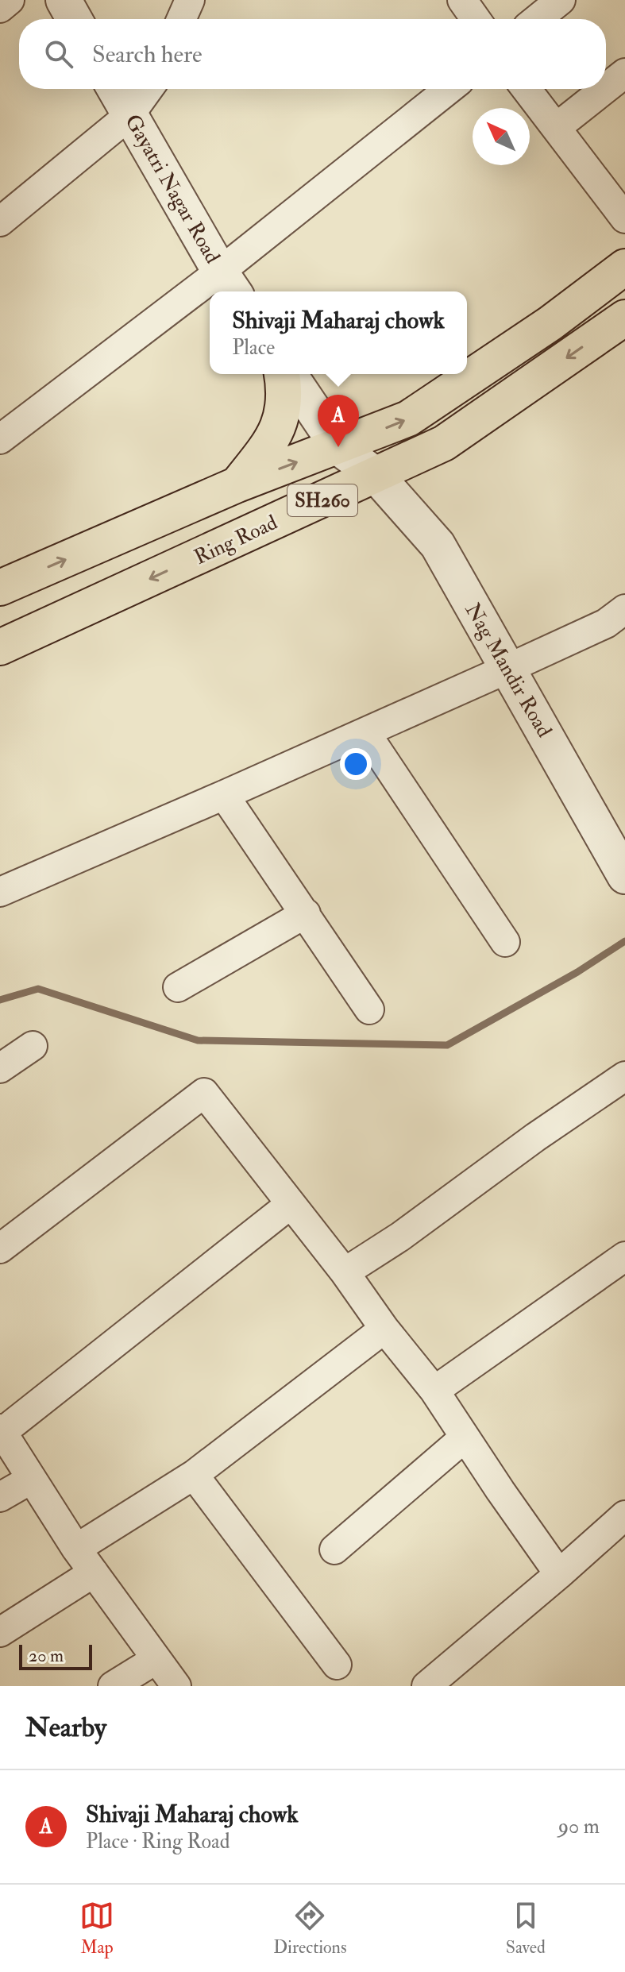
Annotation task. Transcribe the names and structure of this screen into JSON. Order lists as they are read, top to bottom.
{
  "streets": {
    "main road": ["SH260", "Ring Road"],
    "street": ["Gayatri Nagar Road", "Nag Mandir Road"]
  },
  "crossings": [
    ["Ring Road", "Nag Mandir Road"]
  ],
  "scale_bar": "20 m",
  "north": "top left",
  "page": {
    "search": "Search here",
    "popup": ["Shivaji Maharaj chowk", "Place"],
    "pins": "A",
    "scale": "20 m",
    "heading": "Nearby",
    "list": [
      {
        "mark": "A",
        "name": "Shivaji Maharaj chowk",
        "note": "Place · Ring Road",
        "value": "90 m"
      }
    ],
    "nav": ["Map", "Directions", "Saved"]
  }
}
